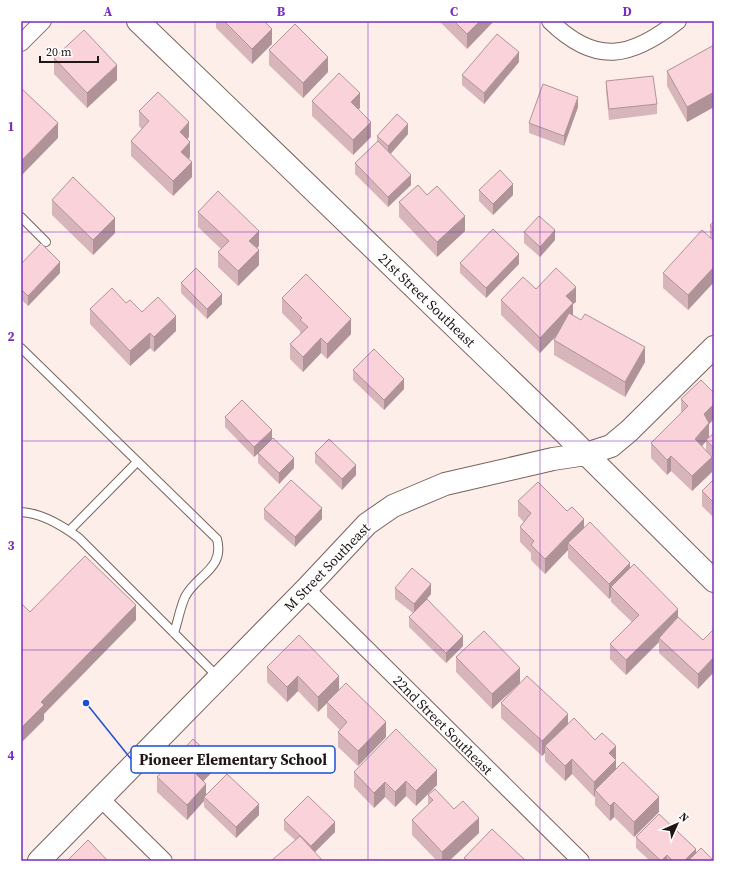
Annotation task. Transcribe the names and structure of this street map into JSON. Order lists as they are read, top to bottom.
{
  "streets": {
    "street": ["21st Street Southeast", "M Street Southeast", "22nd Street Southeast"]
  },
  "crossings": [
    ["21st Street Southeast", "M Street Southeast"],
    ["M Street Southeast", "22nd Street Southeast"]
  ],
  "places": ["Pioneer Elementary School"],
  "scale_bar": "20 m",
  "north": "top right",
  "grid": {
    "columns": [
      "A",
      "B",
      "C",
      "D"
    ],
    "rows": [
      "1",
      "2",
      "3",
      "4"
    ]
  }
}
